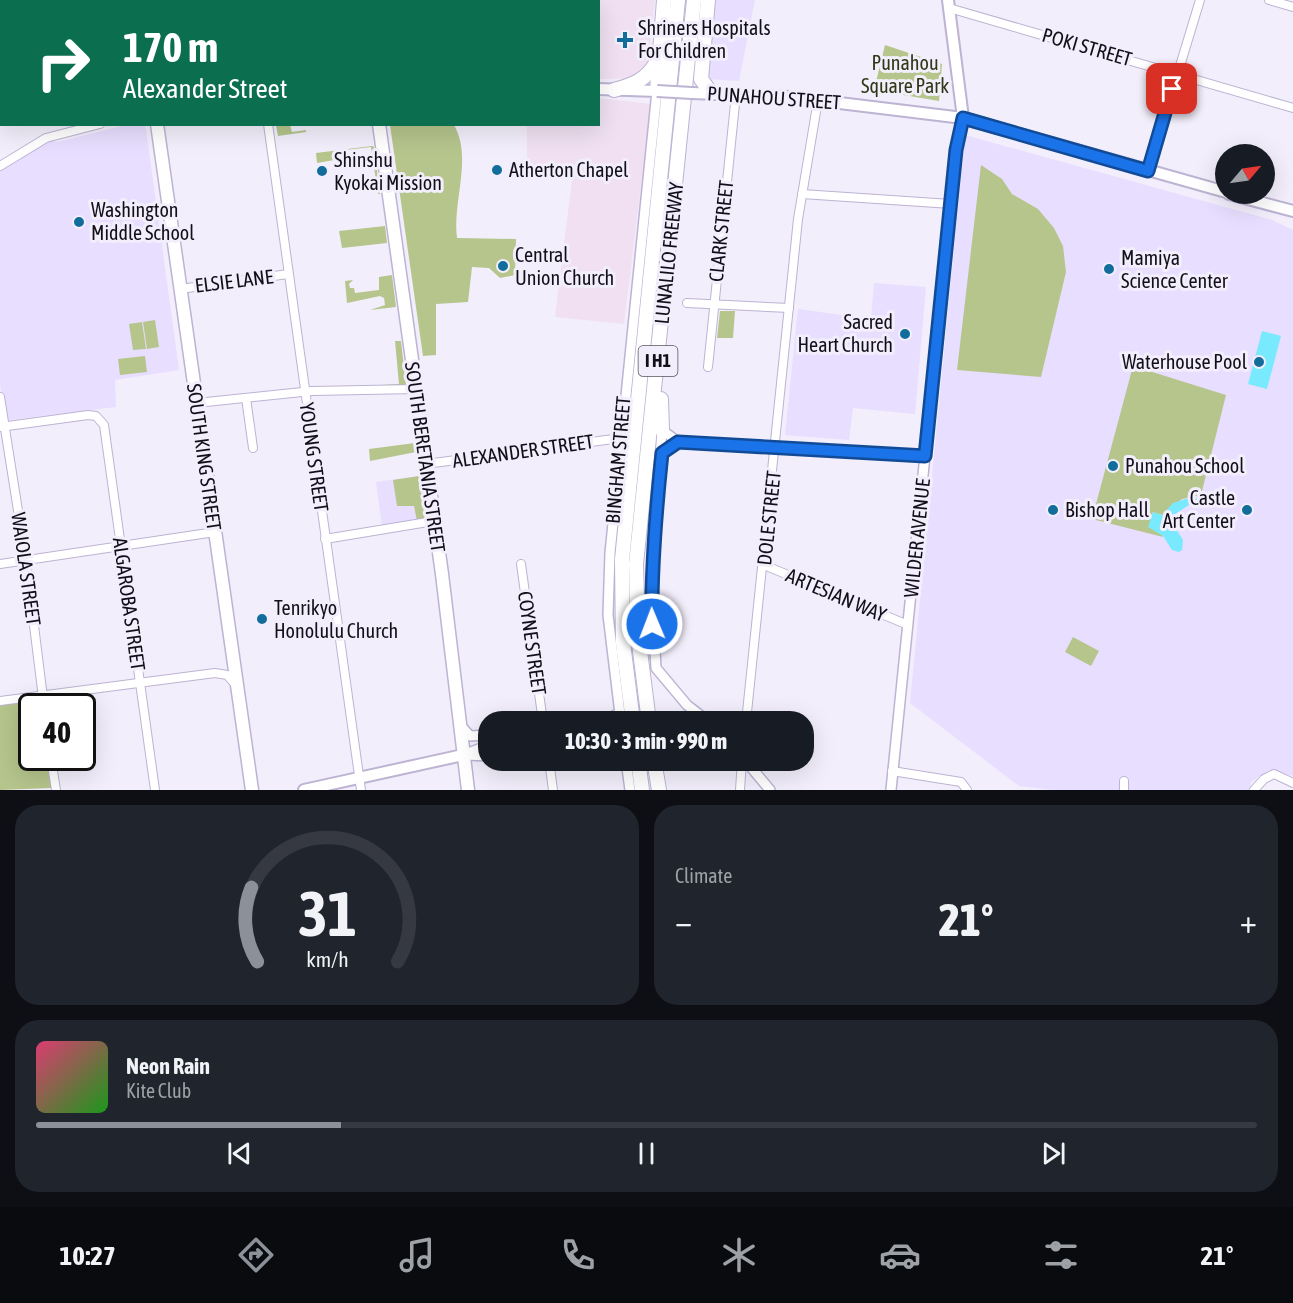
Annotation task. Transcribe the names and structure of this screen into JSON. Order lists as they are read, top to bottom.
{
  "streets": {
    "highway": ["LUNALILO FREEWAY", "I H1"],
    "main road": [
      "PUNAHOU STREET",
      "SOUTH KING STREET",
      "SOUTH BERETANIA STREET",
      "WILDER AVENUE"
    ],
    "street": [
      "POKI STREET",
      "CLARK STREET",
      "ELSIE LANE",
      "ALEXANDER STREET",
      "YOUNG STREET",
      "BINGHAM STREET",
      "DOLE STREET",
      "WAIOLA STREET",
      "ARTESIAN WAY",
      "ALGAROBA STREET",
      "COYNE STREET"
    ]
  },
  "crossings": [
    ["POKI STREET", "WILDER AVENUE"],
    ["PUNAHOU STREET", "CLARK STREET"],
    ["PUNAHOU STREET", "BINGHAM STREET"],
    ["PUNAHOU STREET", "DOLE STREET"],
    ["PUNAHOU STREET", "WILDER AVENUE"],
    ["ELSIE LANE", "SOUTH KING STREET"],
    ["ELSIE LANE", "YOUNG STREET"],
    ["ALEXANDER STREET", "SOUTH BERETANIA STREET"],
    ["ALEXANDER STREET", "BINGHAM STREET"],
    ["DOLE STREET", "ARTESIAN WAY"],
    ["WILDER AVENUE", "ARTESIAN WAY"],
    ["WAIOLA STREET", "ALGAROBA STREET"]
  ],
  "parks": ["Punahou Square Park"],
  "places": {
    "health": ["Shriners Hospitals For Children"],
    "other": [
      "Atherton Chapel",
      "Shinshu Kyokai Mission",
      "Washington Middle School",
      "Central Union Church",
      "Mamiya Science Center",
      "Sacred Heart Church",
      "Waterhouse Pool",
      "Punahou School",
      "Bishop Hall",
      "Castle Art Center",
      "Tenrikyo Honolulu Church"
    ]
  },
  "north": "top right",
  "page": {
    "turn": ["170 m", "Alexander Street"],
    "limit": "40",
    "trip": "10:30 · 3 min · 990 m",
    "tile": "Climate",
    "heat": ["−", "21°", "+"],
    "song": ["Neon Rain", "Kite Club"],
    "tabs": ["10:27", "21°"],
    "gauge": ["31", "km/h"]
  }
}
